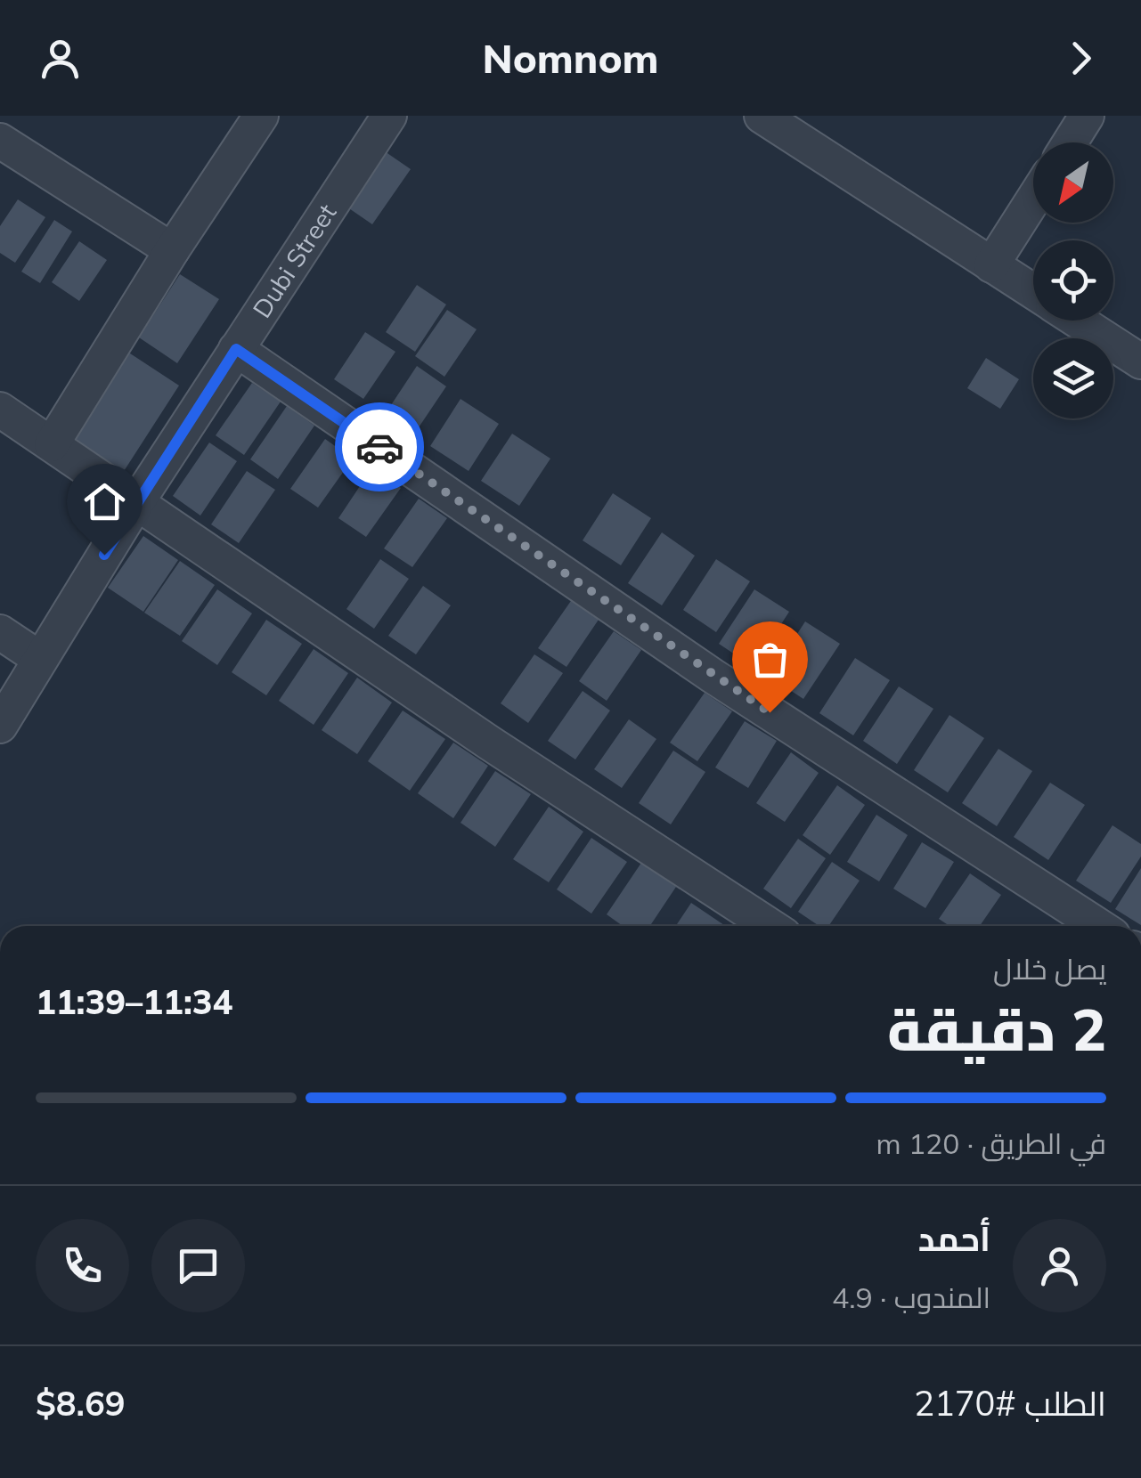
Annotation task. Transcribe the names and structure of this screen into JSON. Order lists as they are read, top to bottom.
{
  "streets": {
    "street": ["Dubi Street"]
  },
  "north": "bottom left",
  "page": {
    "header": "Nomnom",
    "heading": ["2 دقيقة", "يصل خلال", "11:34–11:39"],
    "panel": [
      "أحمد",
      "المندوب · 4.9",
      "الطلب #2170",
      "$8.69"
    ],
    "bar": "في الطريق · 120 m"
  }
}
